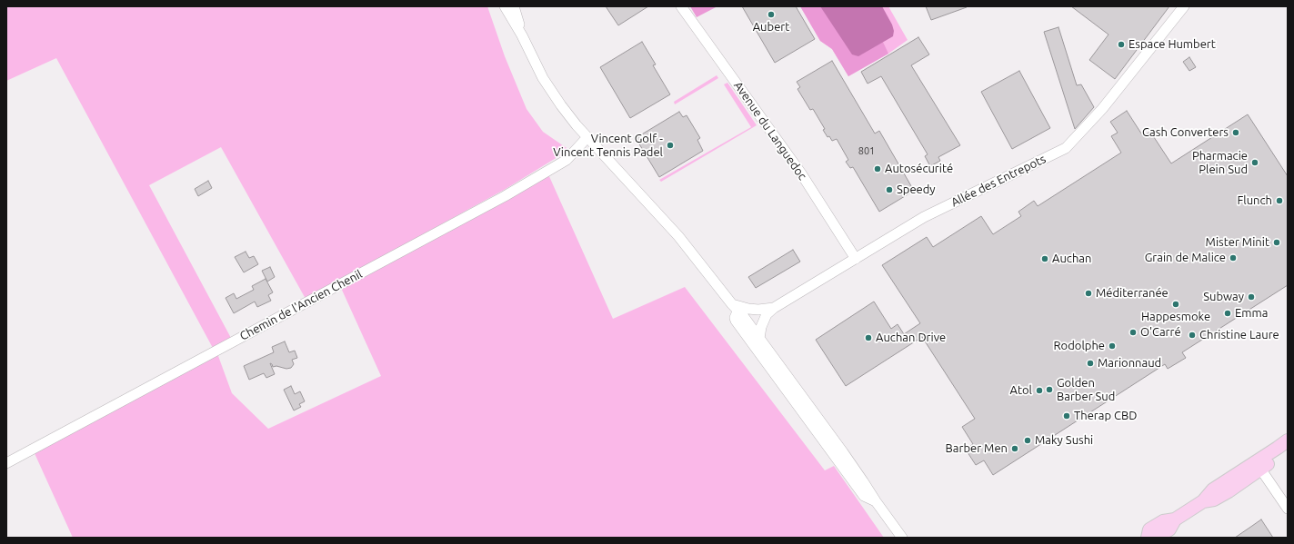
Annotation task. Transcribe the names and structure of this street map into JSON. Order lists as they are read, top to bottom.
{
  "streets": {
    "street": ["Avenue du Languedoc", "Allée des Entrepots", "Chemin de l'Ancien Chenil"]
  },
  "crossings": [
    ["Avenue du Languedoc", "Allée des Entrepots"]
  ],
  "places": [
    "Aubert",
    "Espace Humbert",
    "Cash Converters",
    "Vincent Golf - Vincent Tennis Padel",
    "Pharmacie Plein Sud",
    "Autosécurité",
    "Speedy",
    "Flunch",
    "Mister Minit",
    "Grain de Malice",
    "Auchan",
    "Méditerranée",
    "Subway",
    "Happesmoke",
    "Emma",
    "O'Carré",
    "Christine Laure",
    "Auchan Drive",
    "Rodolphe",
    "Marionnaud",
    "Golden Barber Sud",
    "Atol",
    "Therap CBD",
    "Maky Sushi",
    "Barber Men"
  ],
  "house_numbers": ["801"]
}
